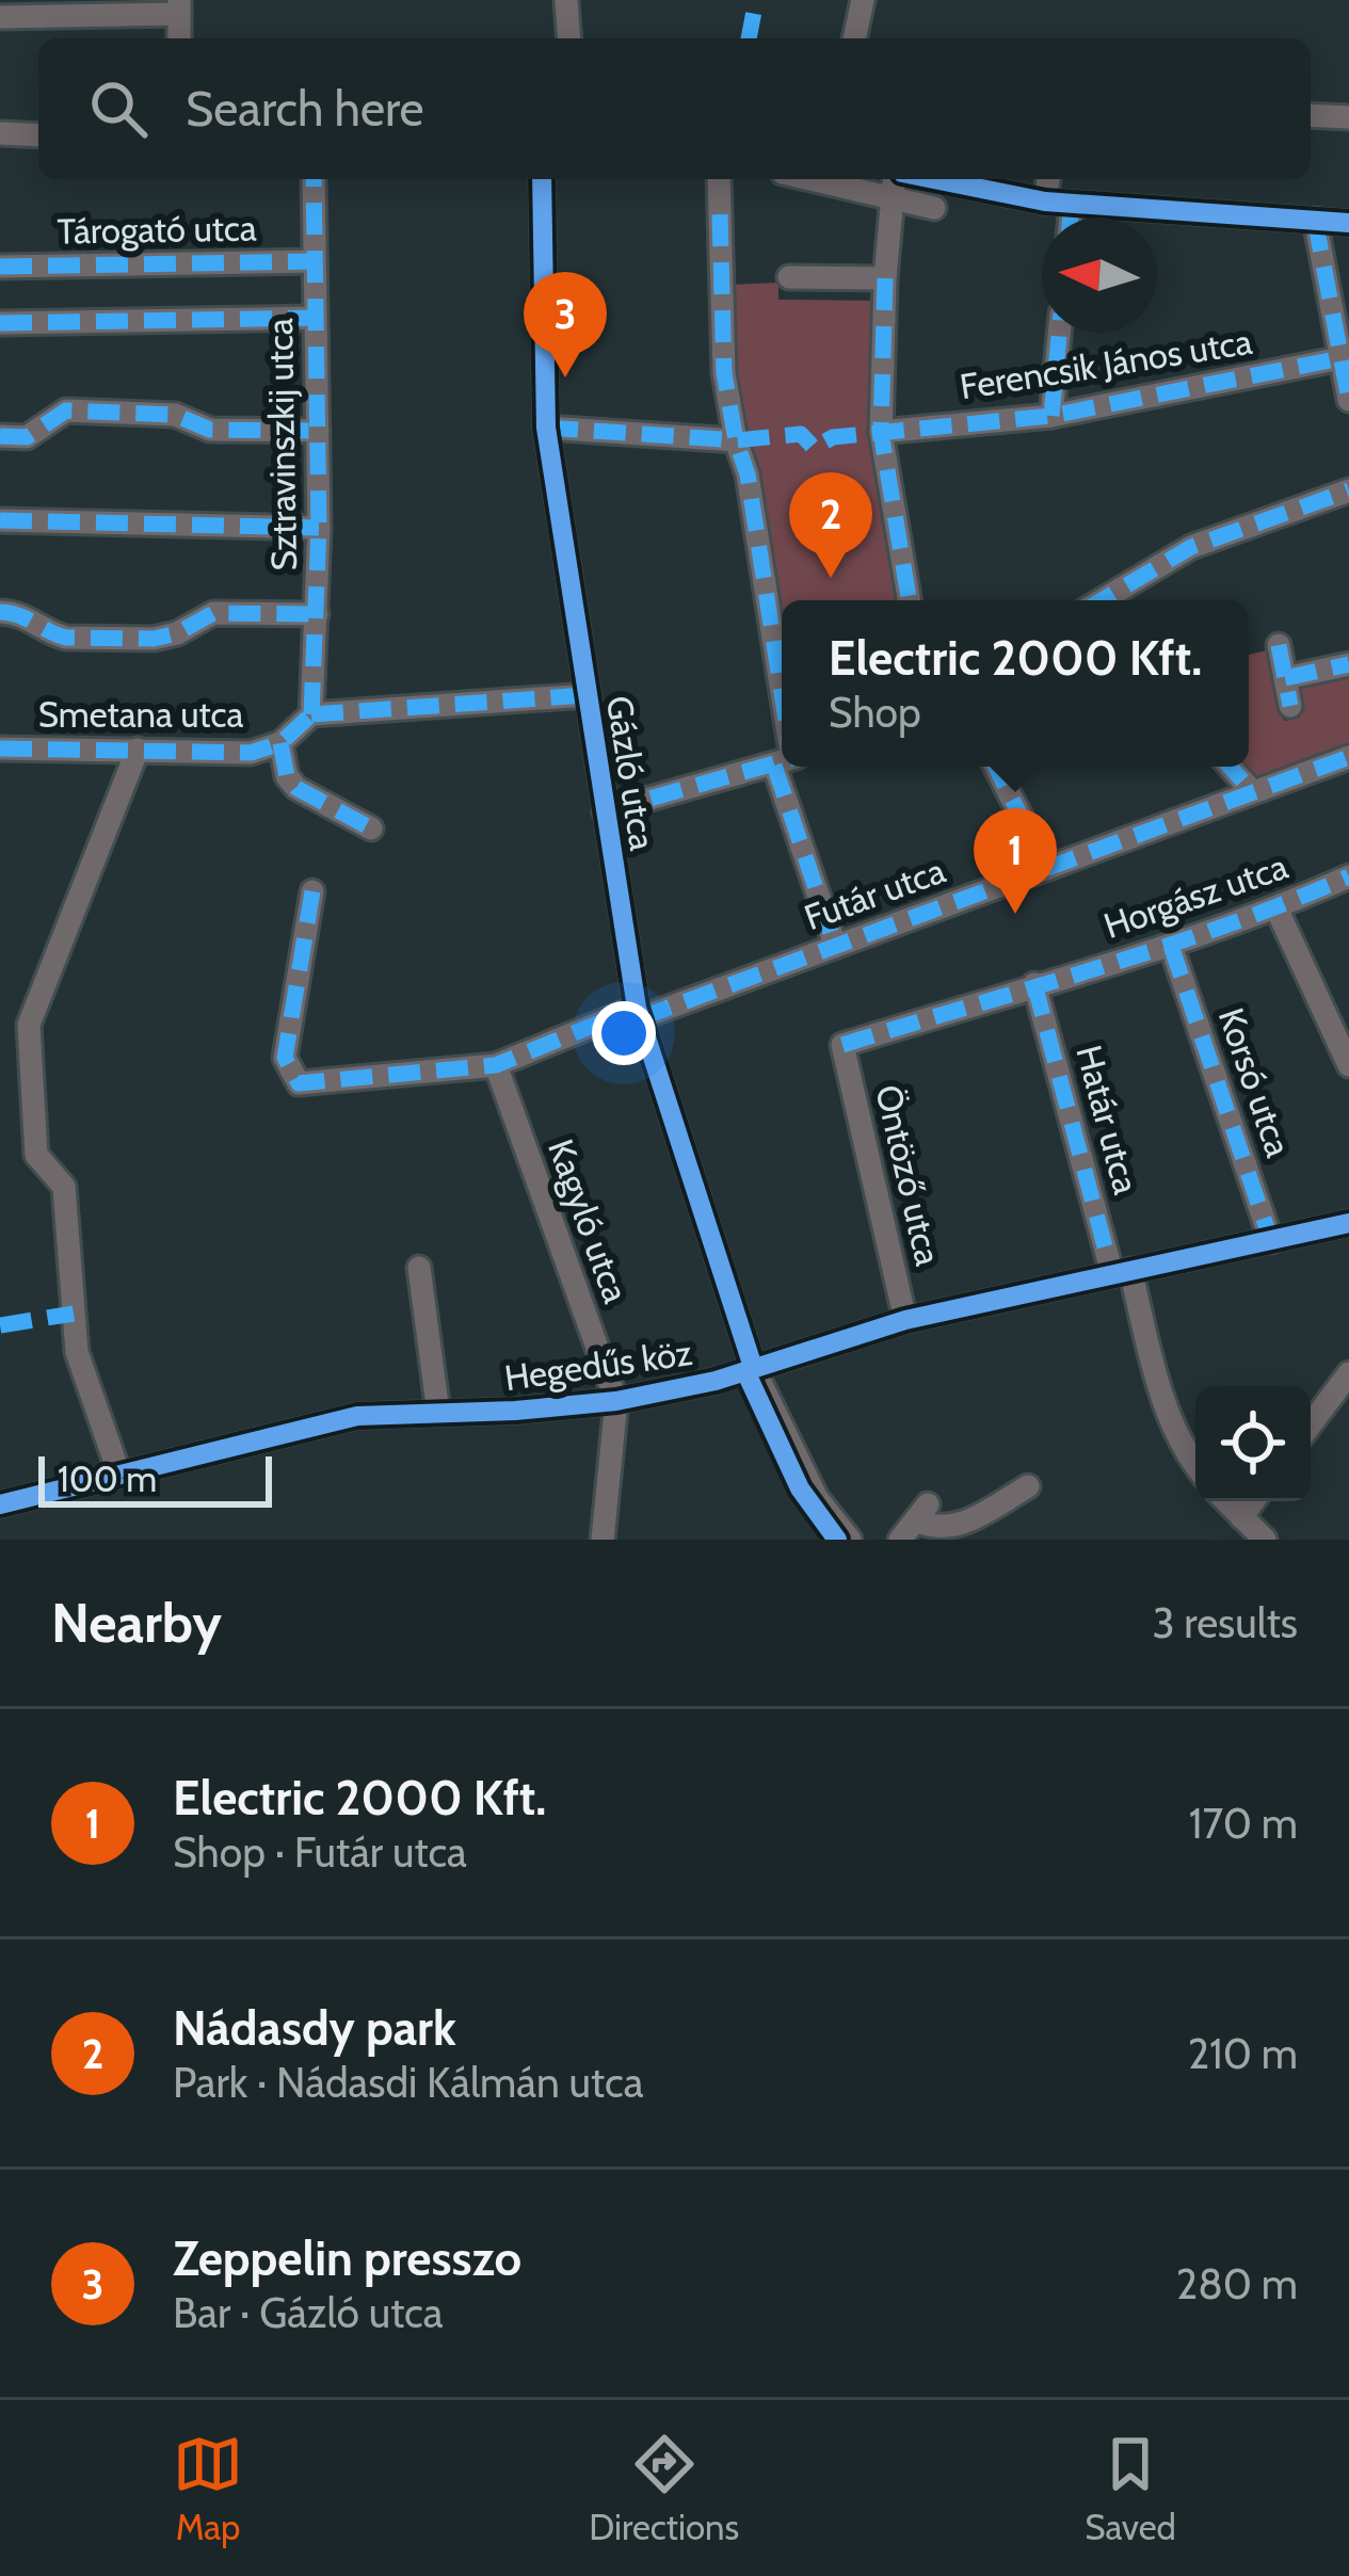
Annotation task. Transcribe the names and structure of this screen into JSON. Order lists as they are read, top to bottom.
{
  "streets": {
    "street": [
      "Tárogató utca",
      "Ferencsik János utca",
      "Sztravinszkij utca",
      "Smetana utca",
      "Gázló utca",
      "Futár utca",
      "Horgász utca",
      "Korsó utca",
      "Határ utca",
      "Öntöző utca",
      "Kagyló utca",
      "Hegedűs köz"
    ]
  },
  "crossings": [
    ["Tárogató utca", "Sztravinszkij utca"],
    ["Sztravinszkij utca", "Smetana utca"],
    ["Sztravinszkij utca", "Gázló utca"],
    ["Smetana utca", "Gázló utca"],
    ["Gázló utca", "Futár utca"],
    ["Gázló utca", "Hegedűs köz"],
    ["Futár utca", "Kagyló utca"],
    ["Horgász utca", "Korsó utca"],
    ["Horgász utca", "Határ utca"],
    ["Horgász utca", "Öntöző utca"],
    ["Korsó utca", "Hegedűs köz"],
    ["Határ utca", "Hegedűs köz"],
    ["Öntöző utca", "Hegedűs köz"],
    ["Kagyló utca", "Hegedűs köz"]
  ],
  "scale_bar": "100 m",
  "north": "left",
  "page": {
    "search": "Search here",
    "pins": ["3", "2", "1"],
    "popup": ["Electric 2000 Kft.", "Shop"],
    "scale": "100 m",
    "heading": ["Nearby", "3 results"],
    "list": [
      {
        "mark": "1",
        "name": "Electric 2000 Kft.",
        "note": "Shop · Futár utca",
        "value": "170 m"
      },
      {
        "mark": "2",
        "name": "Nádasdy park",
        "note": "Park · Nádasdi Kálmán utca",
        "value": "210 m"
      },
      {
        "mark": "3",
        "name": "Zeppelin presszo",
        "note": "Bar · Gázló utca",
        "value": "280 m"
      }
    ],
    "nav": ["Map", "Directions", "Saved"]
  }
}
